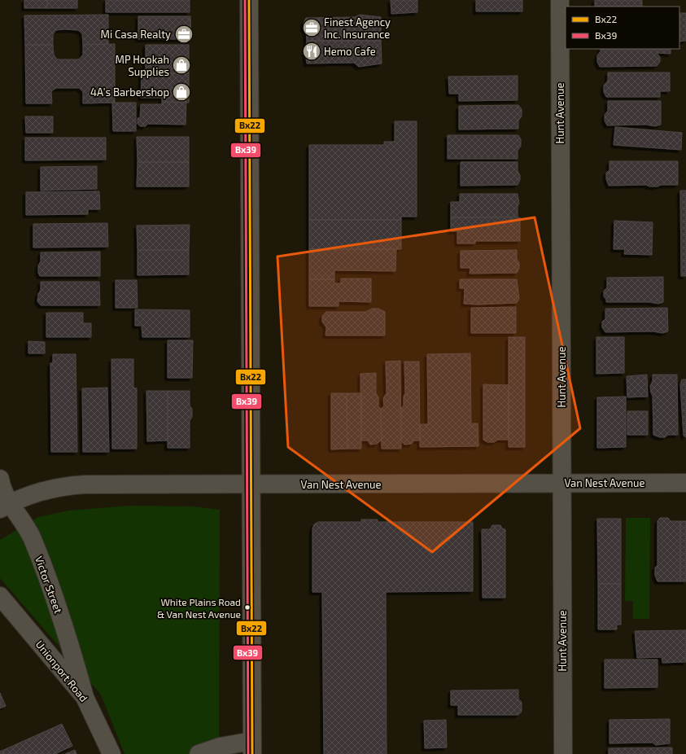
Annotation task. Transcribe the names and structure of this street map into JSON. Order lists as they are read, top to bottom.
{
  "streets": {
    "street": [
      "Hunt Avenue",
      "Van Nest Avenue",
      "Victor Street",
      "Unionport Road"
    ]
  },
  "crossings": [
    ["Hunt Avenue", "Van Nest Avenue"],
    ["Van Nest Avenue", "Victor Street"],
    ["Victor Street", "Unionport Road"]
  ],
  "places": {
    "office": ["Finest Agency Inc. Insurance", "Mi Casa Realty"],
    "restaurant": ["Hemo Cafe"],
    "shop": ["MP Hookah Supplies", "4A's Barbershop"],
    "other": ["White Plains Road & Van Nest Avenue"]
  },
  "lines": ["transit line Bx22", "transit line Bx39"],
  "legend": ["Bx22", "Bx39"]
}
